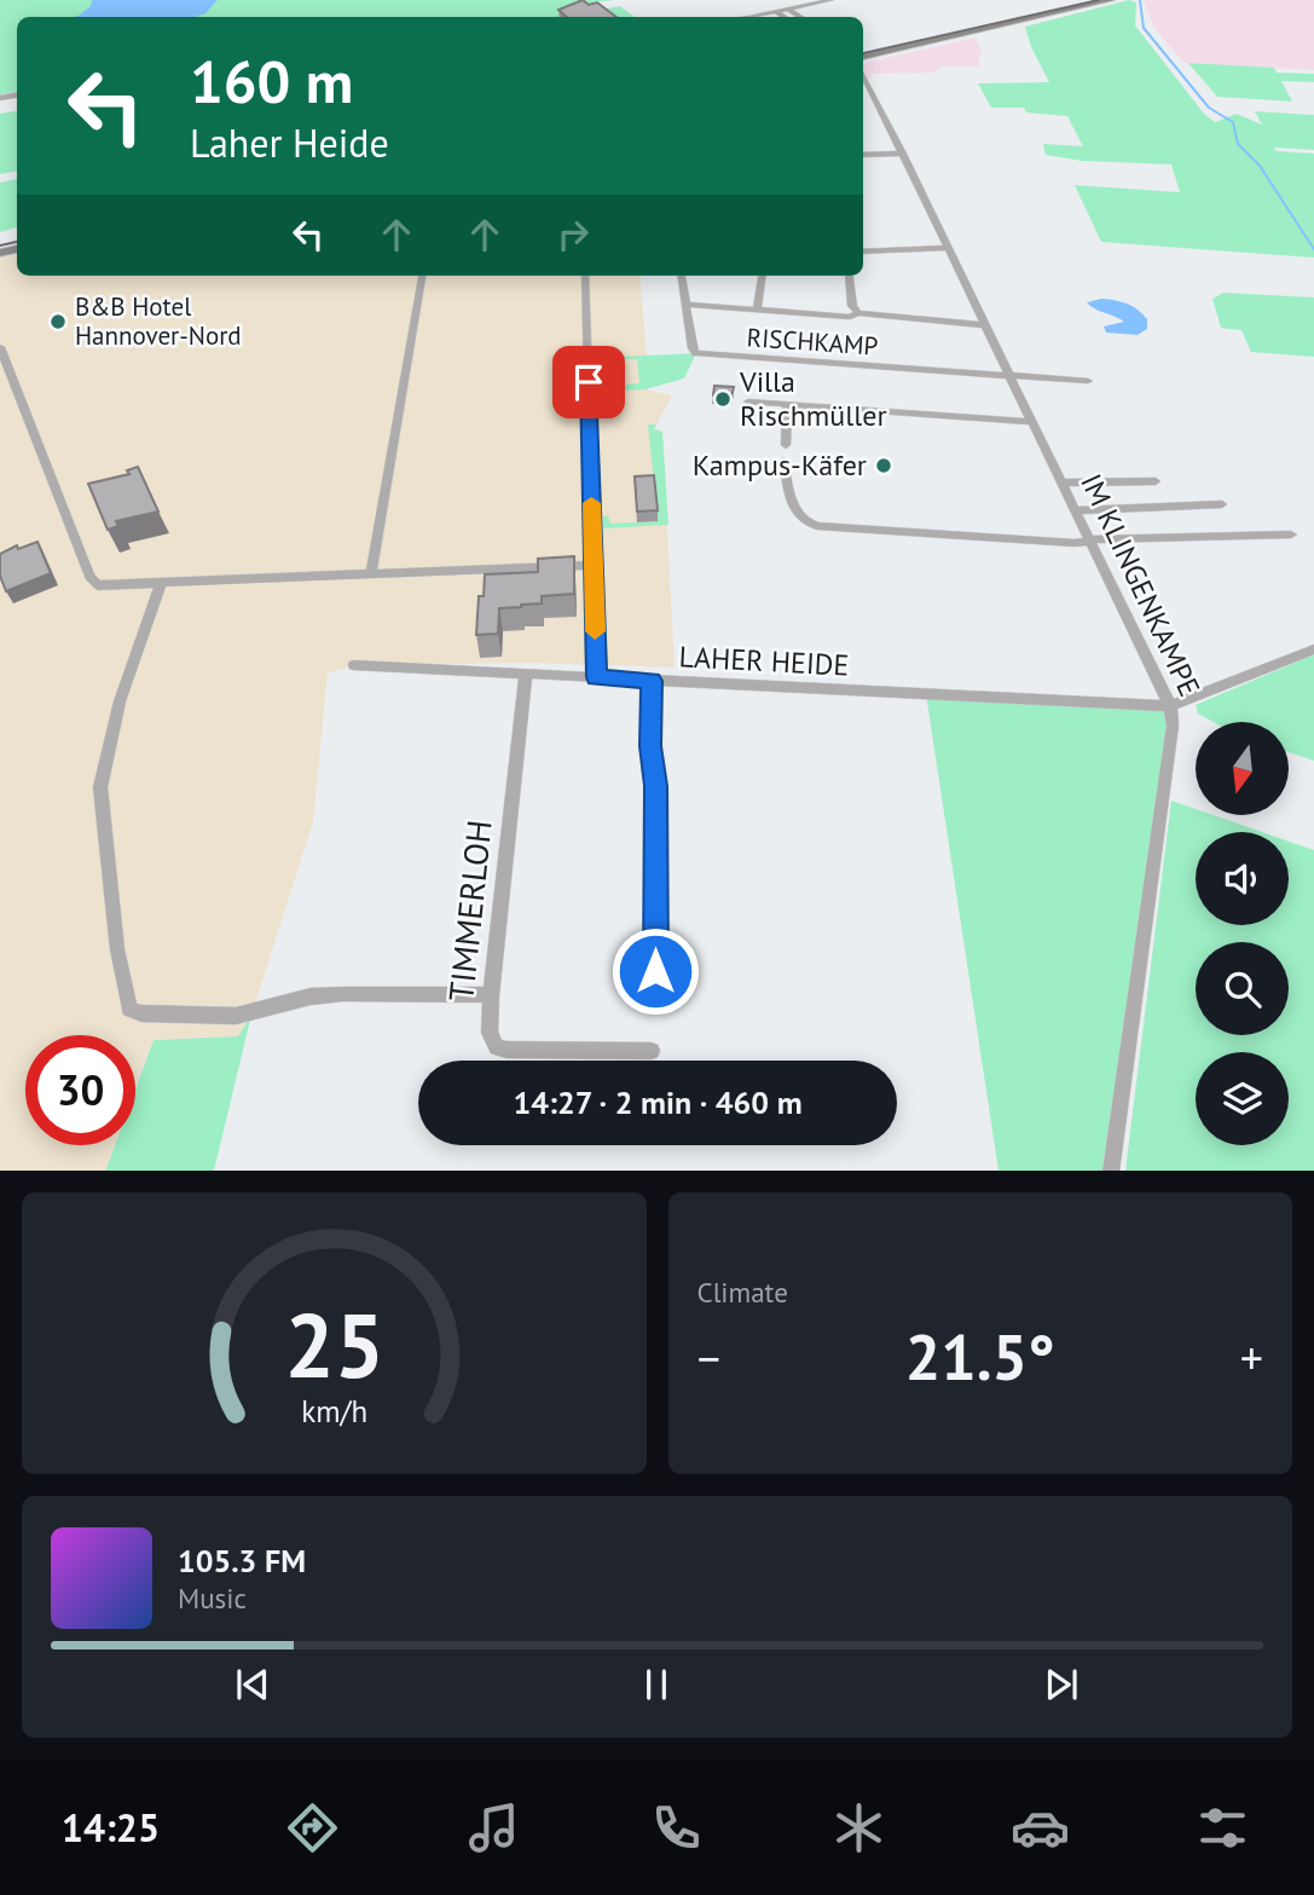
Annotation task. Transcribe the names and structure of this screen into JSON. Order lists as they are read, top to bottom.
{
  "streets": {
    "street": [
      "RISCHKAMP",
      "IM KLINGENKAMPE",
      "LAHER HEIDE",
      "TIMMERLOH"
    ]
  },
  "crossings": [
    ["RISCHKAMP", "IM KLINGENKAMPE"],
    ["IM KLINGENKAMPE", "LAHER HEIDE"],
    ["LAHER HEIDE", "TIMMERLOH"]
  ],
  "places": ["B&B Hotel Hannover-Nord", "Villa Rischmüller", "Kampus-Käfer"],
  "north": "bottom",
  "page": {
    "turn": ["160 m", "Laher Heide"],
    "limit": "30",
    "trip": "14:27 · 2 min · 460 m",
    "tile": "Climate",
    "heat": ["−", "21.5°", "+"],
    "song": ["105.3 FM", "Music"],
    "tabs": "14:25",
    "gauge": ["25", "km/h"]
  }
}
